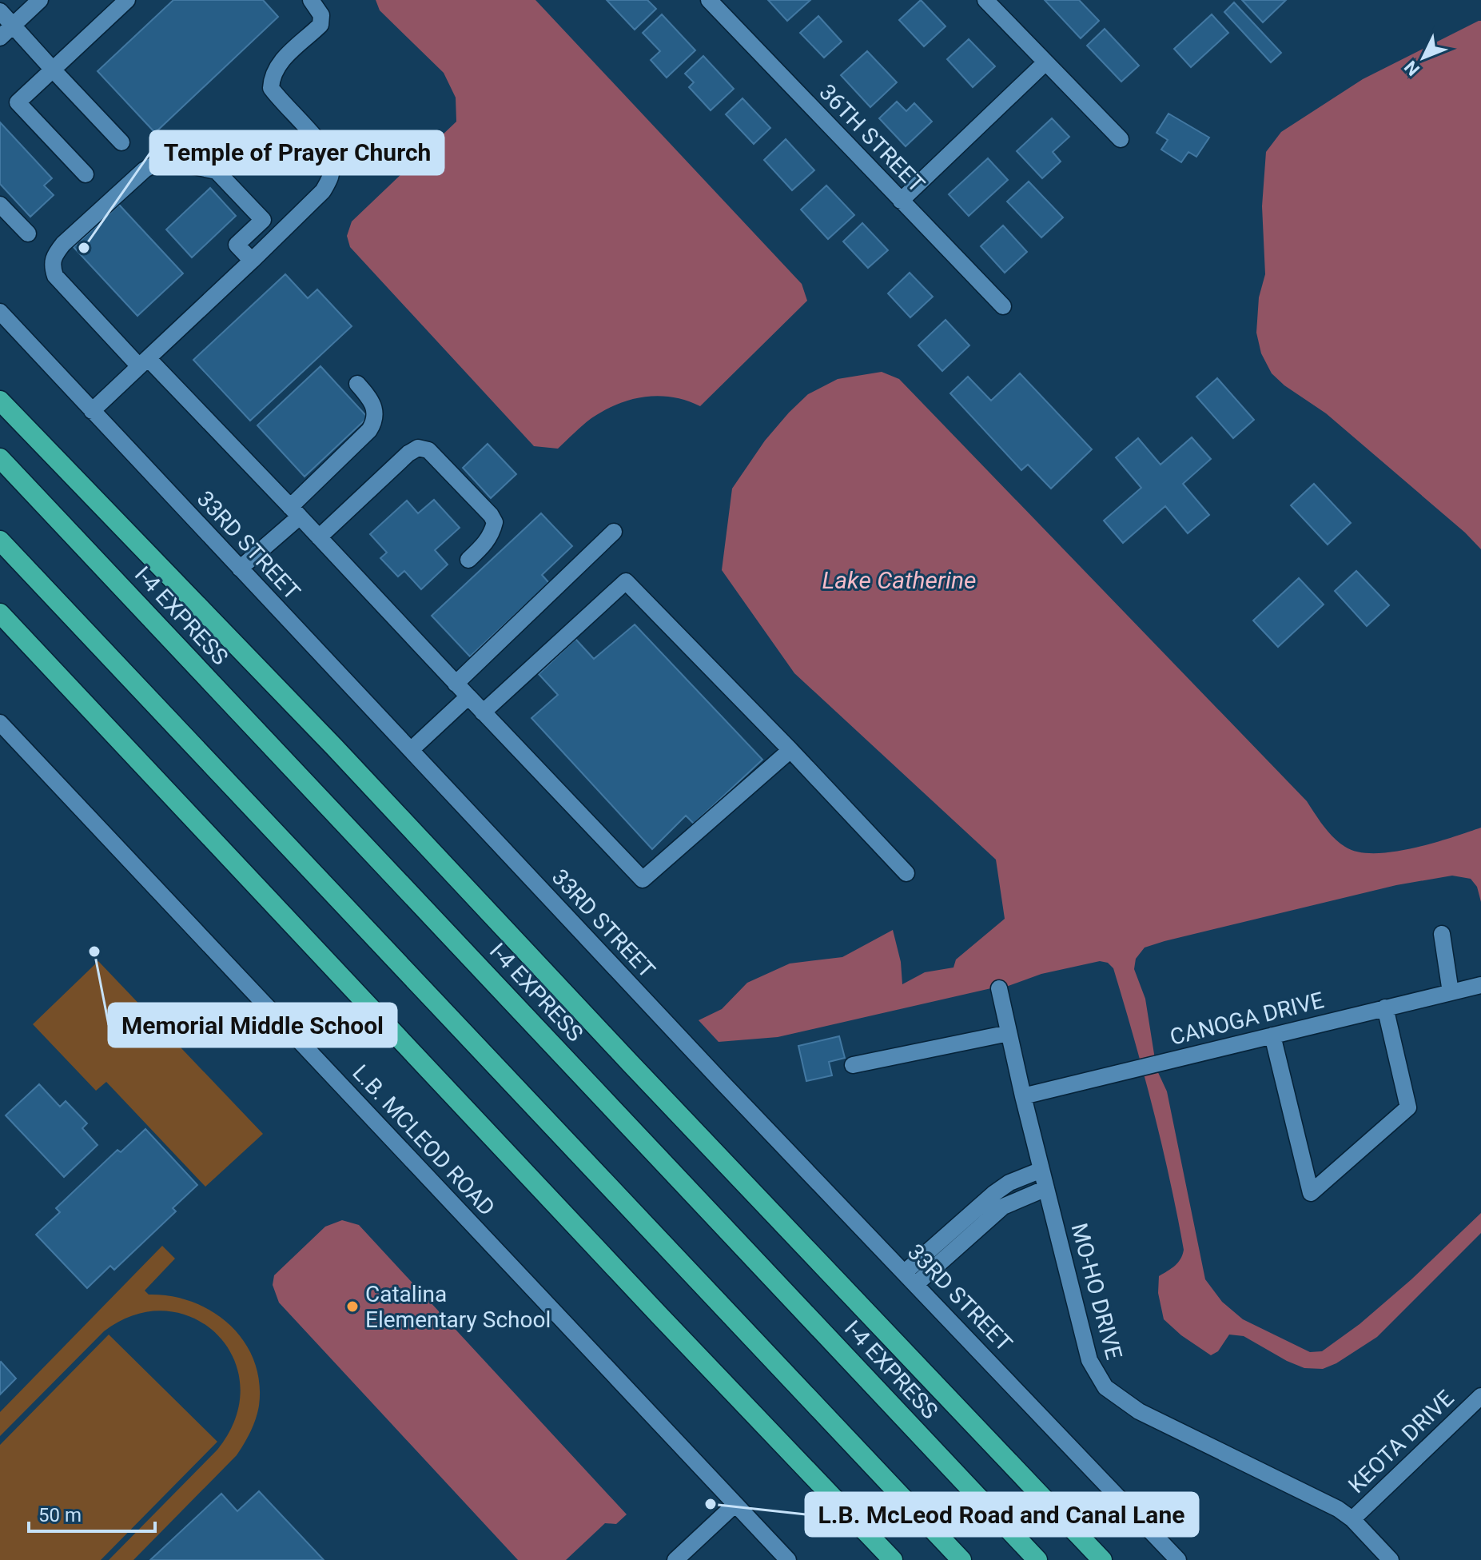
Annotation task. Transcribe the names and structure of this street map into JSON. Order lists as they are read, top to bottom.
{
  "streets": {
    "highway": ["I-4 EXPRESS"],
    "street": [
      "36TH STREET",
      "33RD STREET",
      "CANOGA DRIVE",
      "L.B. MCLEOD ROAD",
      "MO-HO DRIVE",
      "KEOTA DRIVE"
    ]
  },
  "crossings": [
    ["CANOGA DRIVE", "MO-HO DRIVE"],
    ["MO-HO DRIVE", "KEOTA DRIVE"]
  ],
  "water": ["Lake Catherine"],
  "places": [
    "Temple of Prayer Church",
    "Memorial Middle School",
    "Catalina Elementary School",
    "L.B. McLeod Road and Canal Lane"
  ],
  "scale_bar": "50 m",
  "north": "bottom left"
}
